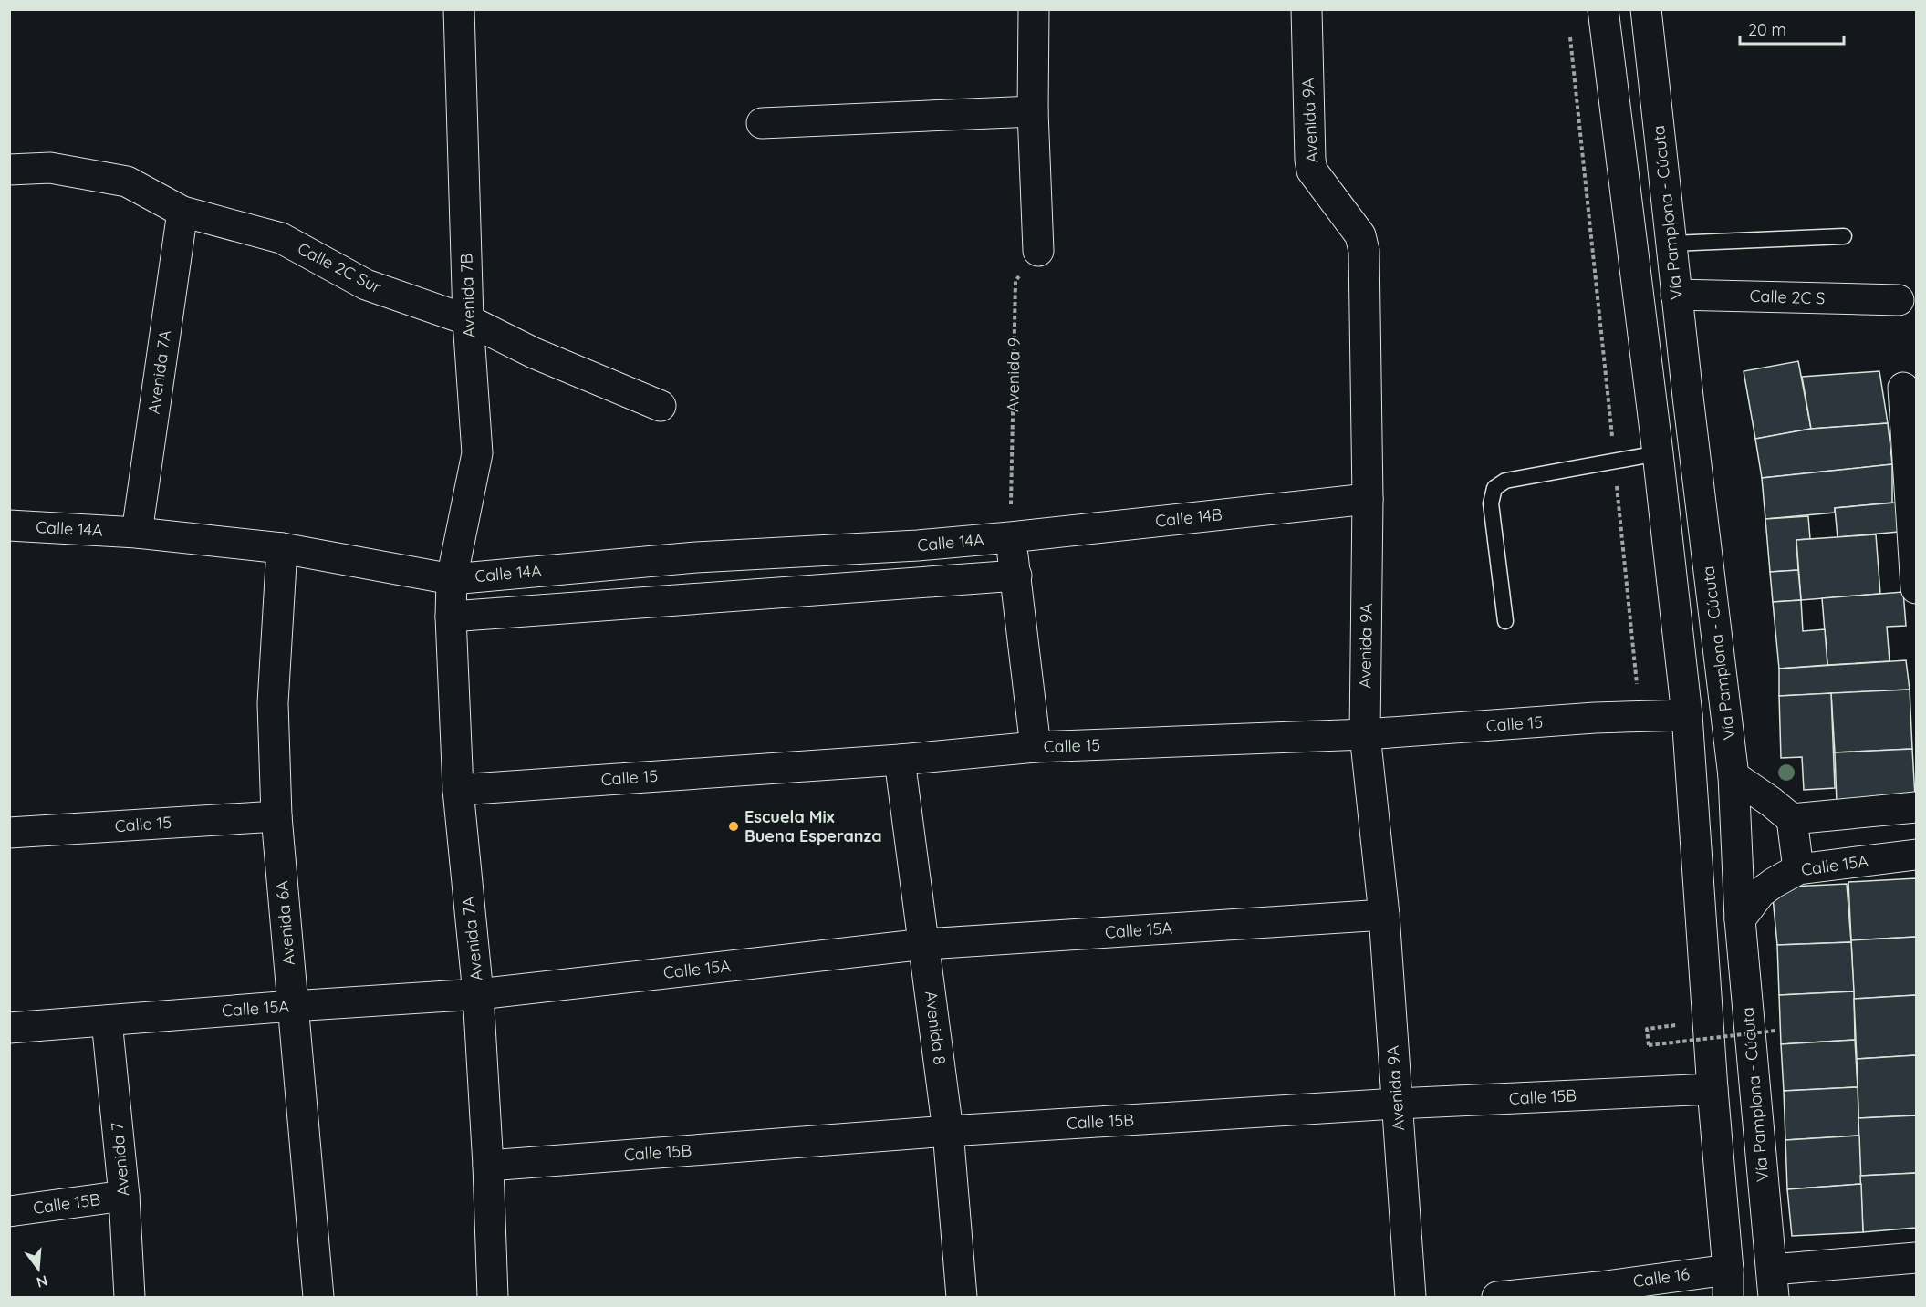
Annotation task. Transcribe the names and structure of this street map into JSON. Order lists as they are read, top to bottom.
{
  "streets": {
    "main road": [
      "Avenida 9A",
      "Vía Pamplona - Cúcuta",
      "Calle 2C Sur",
      "Avenida 7B",
      "Calle 2C S",
      "Avenida 7A",
      "Calle 14B",
      "Calle 14A",
      "Calle 15",
      "Calle 15A",
      "Avenida 6A",
      "Avenida 8",
      "Calle 15B",
      "Avenida 7",
      "Calle 16"
    ],
    "path": ["Avenida 9"]
  },
  "crossings": [
    ["Avenida 9A", "Calle 14B"],
    ["Avenida 9A", "Calle 15"],
    ["Avenida 9A", "Calle 15A"],
    ["Avenida 9A", "Calle 15B"],
    ["Vía Pamplona - Cúcuta", "Calle 2C S"],
    ["Vía Pamplona - Cúcuta", "Calle 15A"],
    ["Calle 2C Sur", "Avenida 7B"],
    ["Calle 2C Sur", "Avenida 7A"],
    ["Avenida 7B", "Avenida 7A"],
    ["Avenida 7B", "Calle 14A"],
    ["Avenida 7A", "Calle 14A"],
    ["Avenida 7A", "Calle 15"],
    ["Avenida 7A", "Calle 15A"],
    ["Avenida 7A", "Calle 15B"],
    ["Avenida 9", "Calle 14B"],
    ["Avenida 9", "Calle 14A"],
    ["Calle 14B", "Calle 14A"],
    ["Calle 14A", "Avenida 6A"],
    ["Calle 15", "Avenida 6A"],
    ["Calle 15", "Avenida 8"],
    ["Calle 15A", "Avenida 6A"],
    ["Calle 15A", "Avenida 8"],
    ["Calle 15A", "Avenida 7"],
    ["Avenida 8", "Calle 15B"],
    ["Calle 15B", "Avenida 7"]
  ],
  "places": ["Escuela Mix Buena Esperanza"],
  "scale_bar": "20 m",
  "north": "bottom"
}
